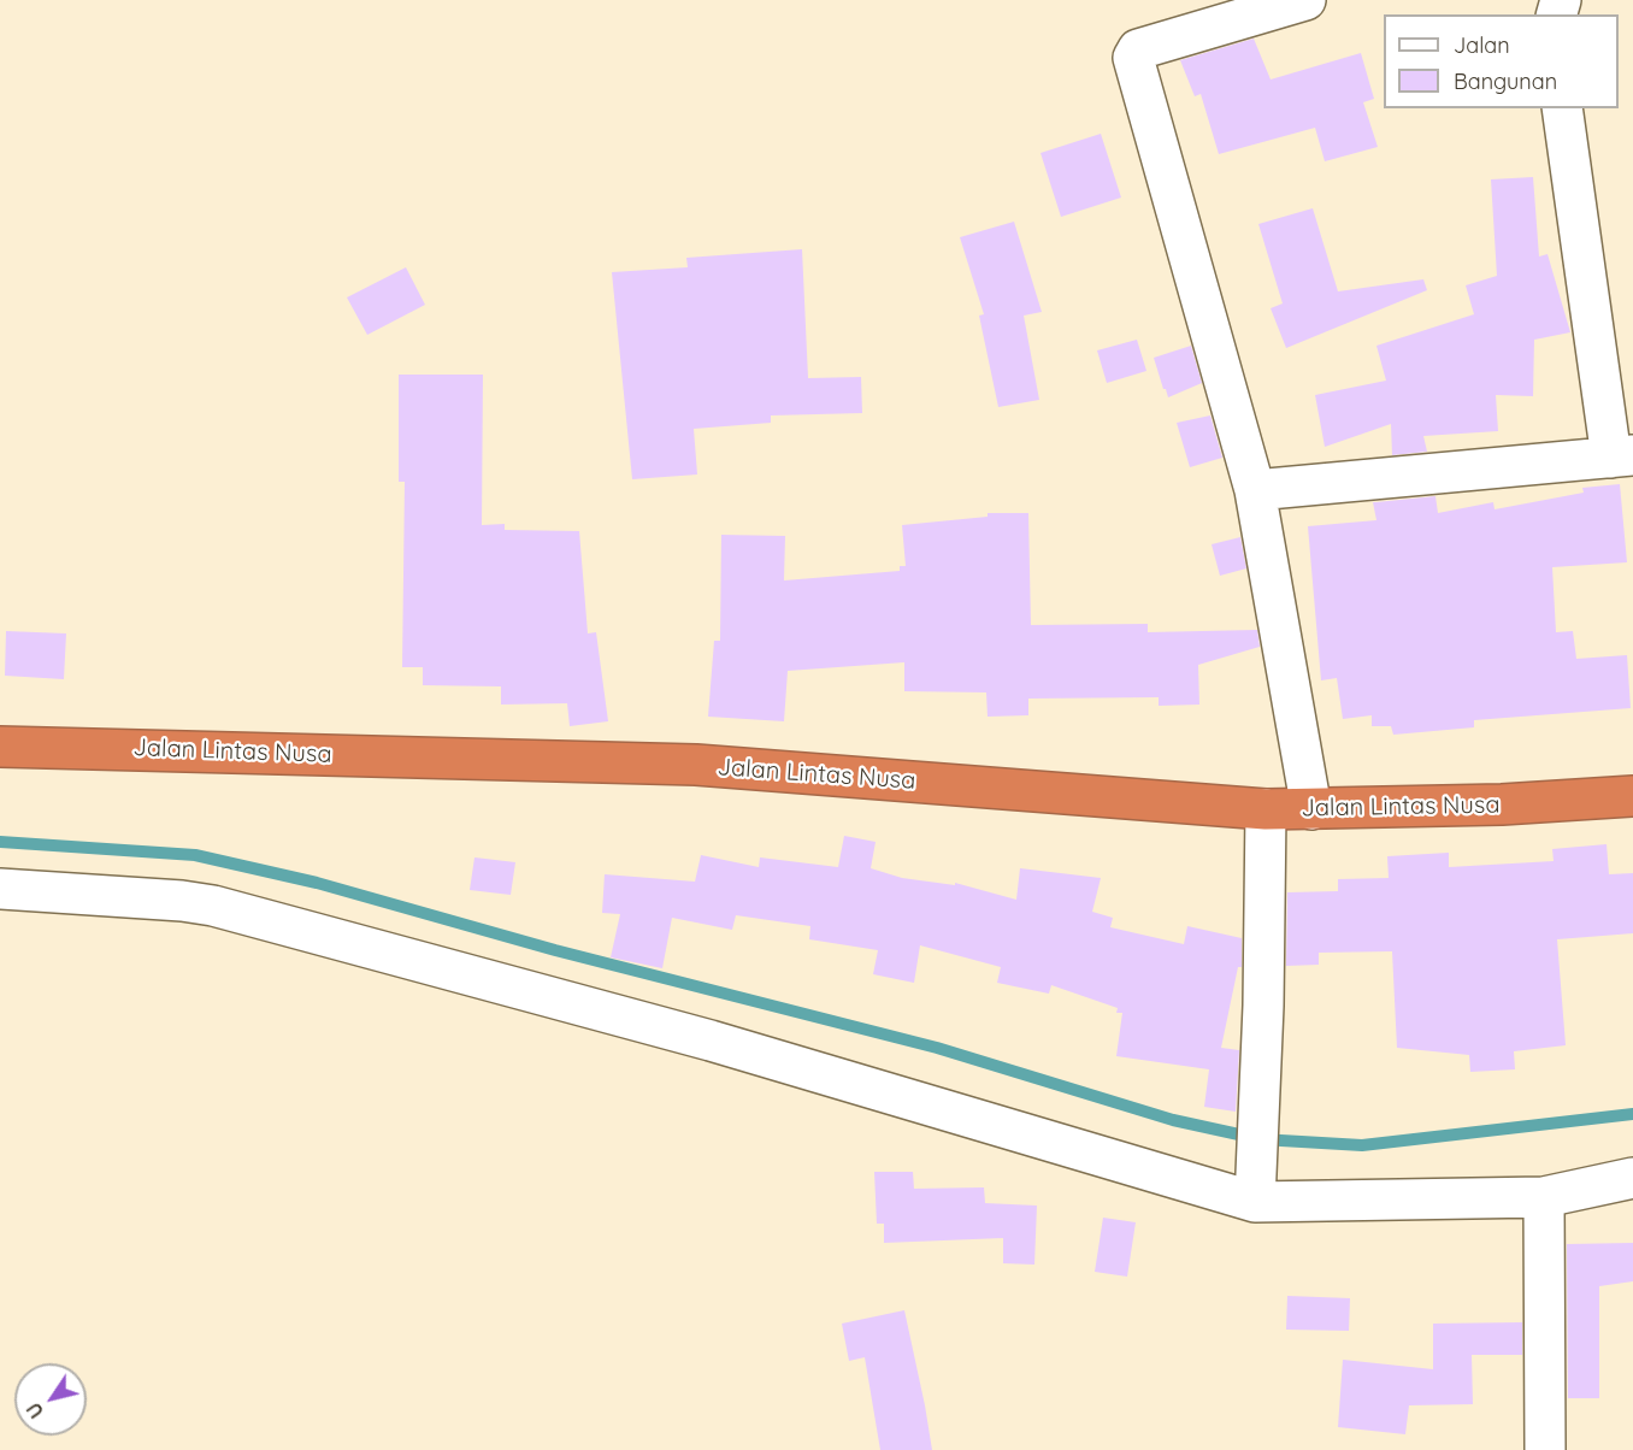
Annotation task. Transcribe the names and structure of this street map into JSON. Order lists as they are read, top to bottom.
{
  "streets": {
    "highway": ["Jalan Lintas Nusa"]
  },
  "legend": ["Jalan", "Bangunan"],
  "north": "bottom left"
}
